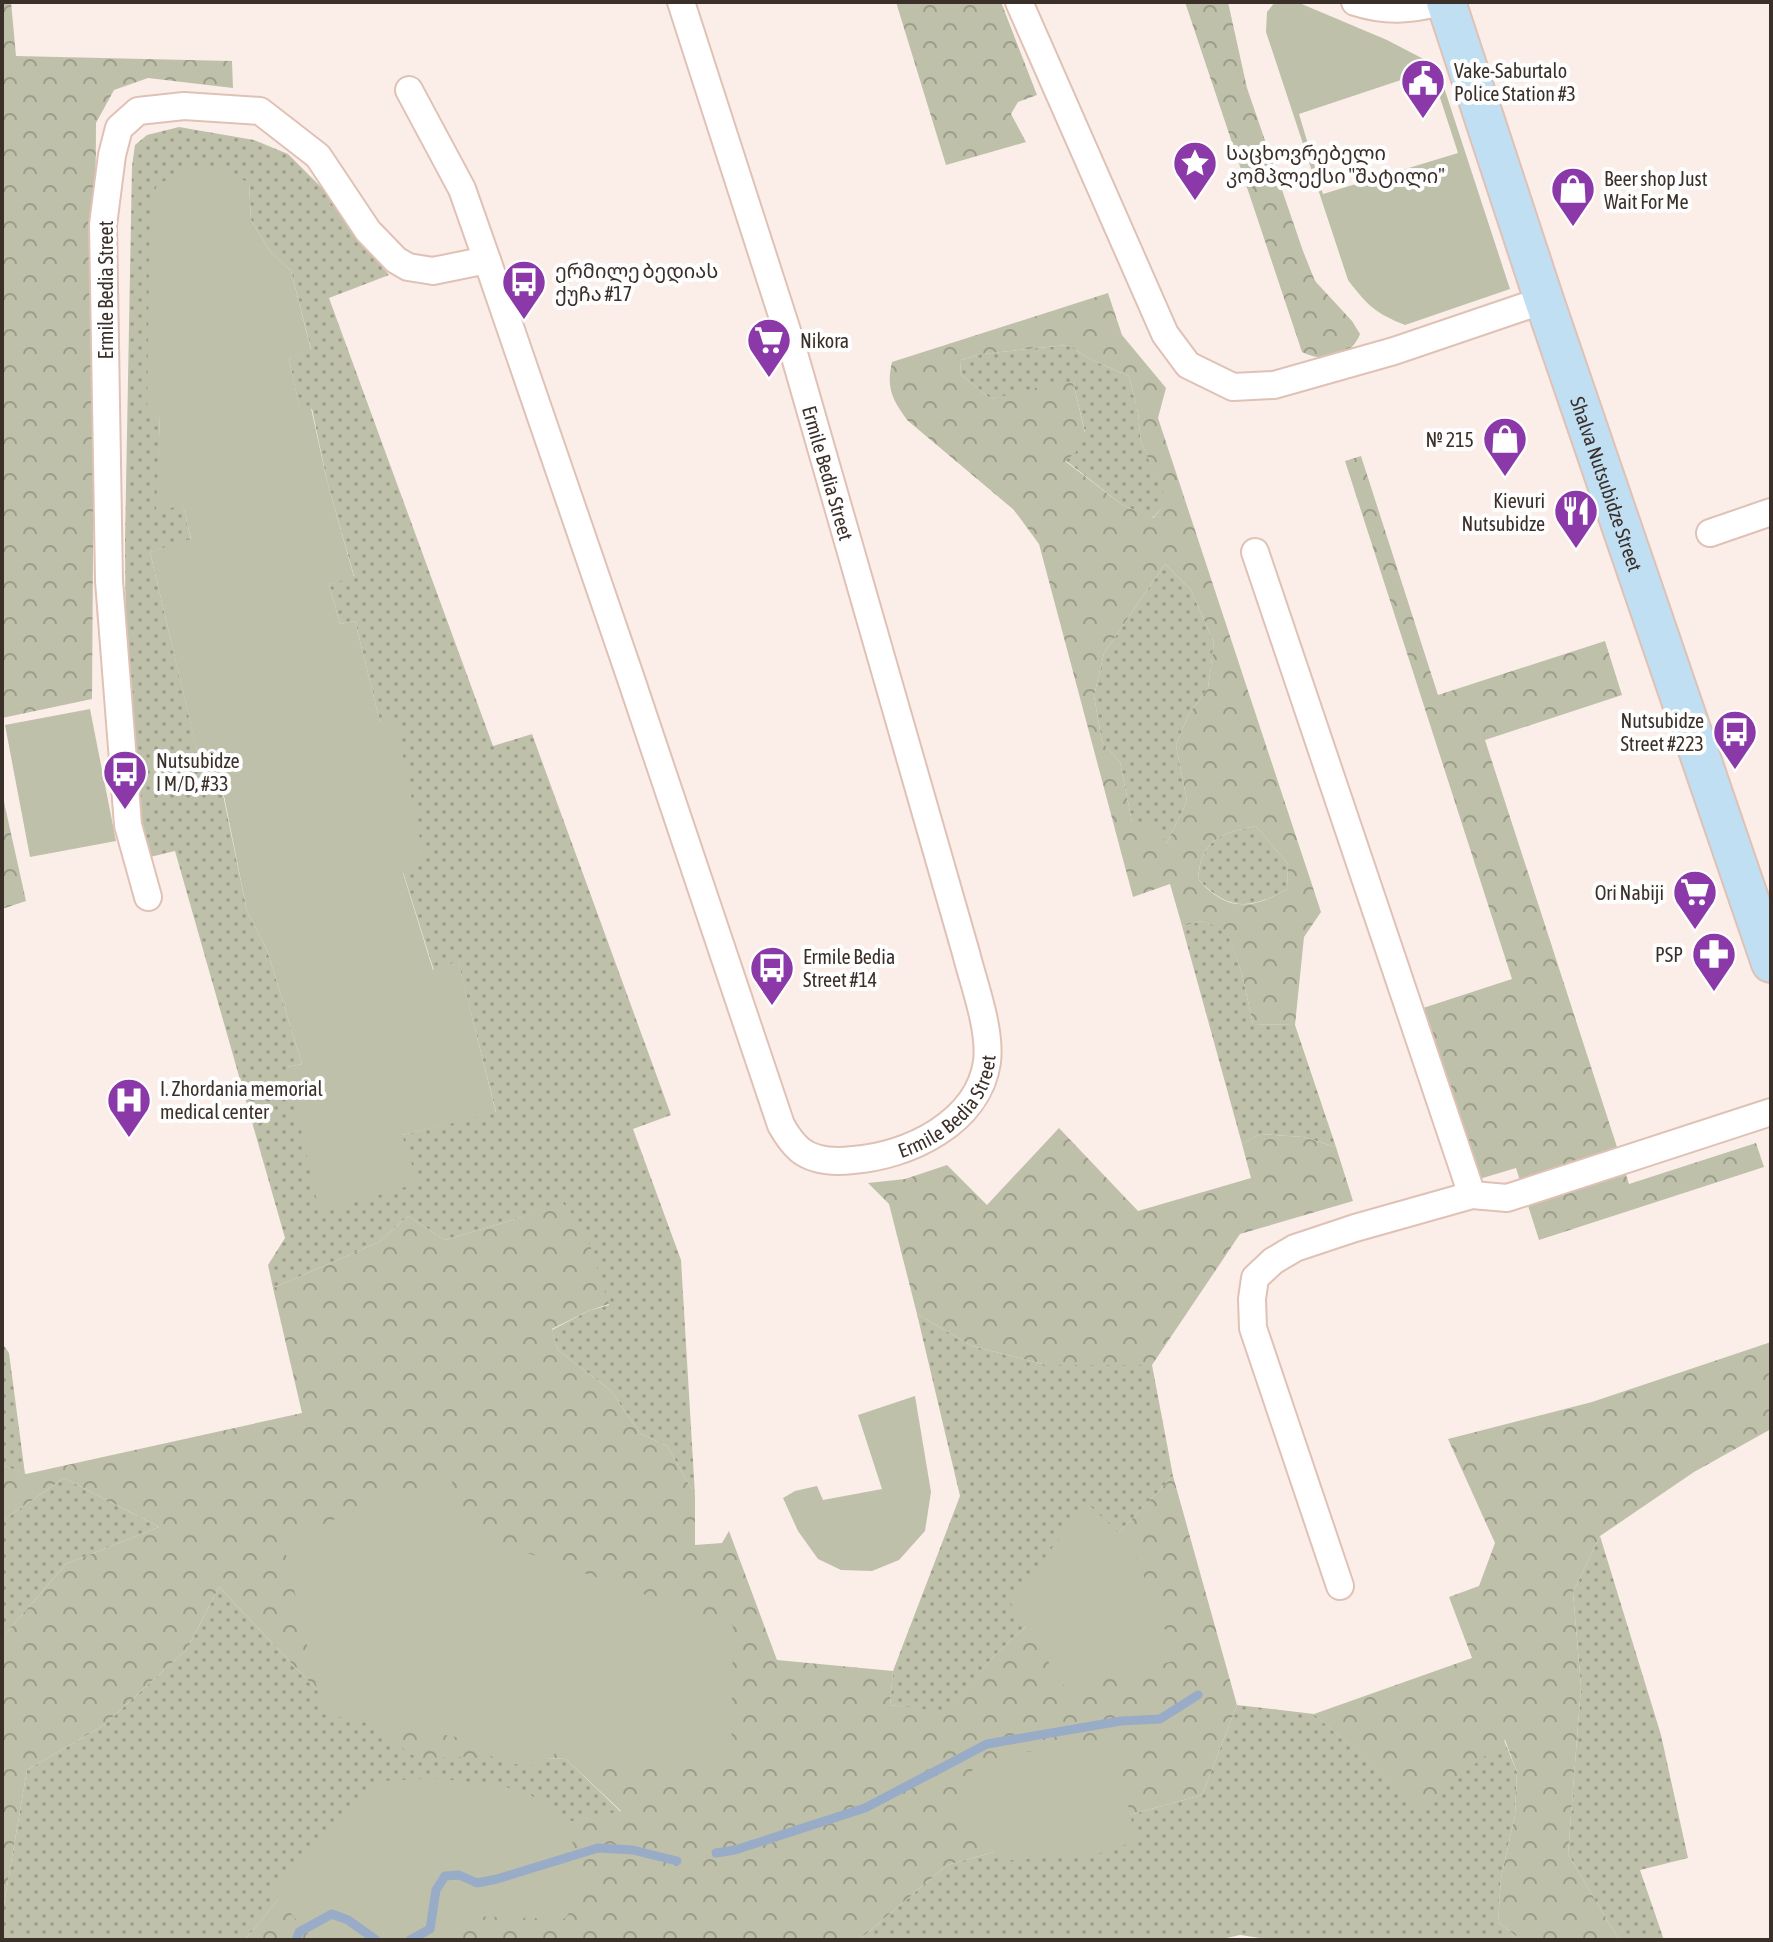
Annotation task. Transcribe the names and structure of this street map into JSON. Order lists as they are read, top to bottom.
{
  "streets": {
    "main road": ["Shalva Nutsubidze Street"],
    "street": ["Ermile Bedia Street"]
  },
  "places": {
    "public building": ["Vake-Saburtalo Police Station #3"],
    "place": ["საცხოვრებელი კომპლექსი \"შატილი\""],
    "shop": ["Beer shop Just Wait For Me", "№ 215"],
    "bus stop": [
      "ერმილე ბედიას ქუჩა #17",
      "Nutsubidze Street #223",
      "Nutsubidze I M/D, #33",
      "Ermile Bedia Street #14"
    ],
    "supermarket": ["Nikora", "Ori Nabiji"],
    "restaurant": ["Kievuri Nutsubidze"],
    "pharmacy": ["PSP"],
    "hospital": ["I. Zhordania memorial medical center"]
  }
}
